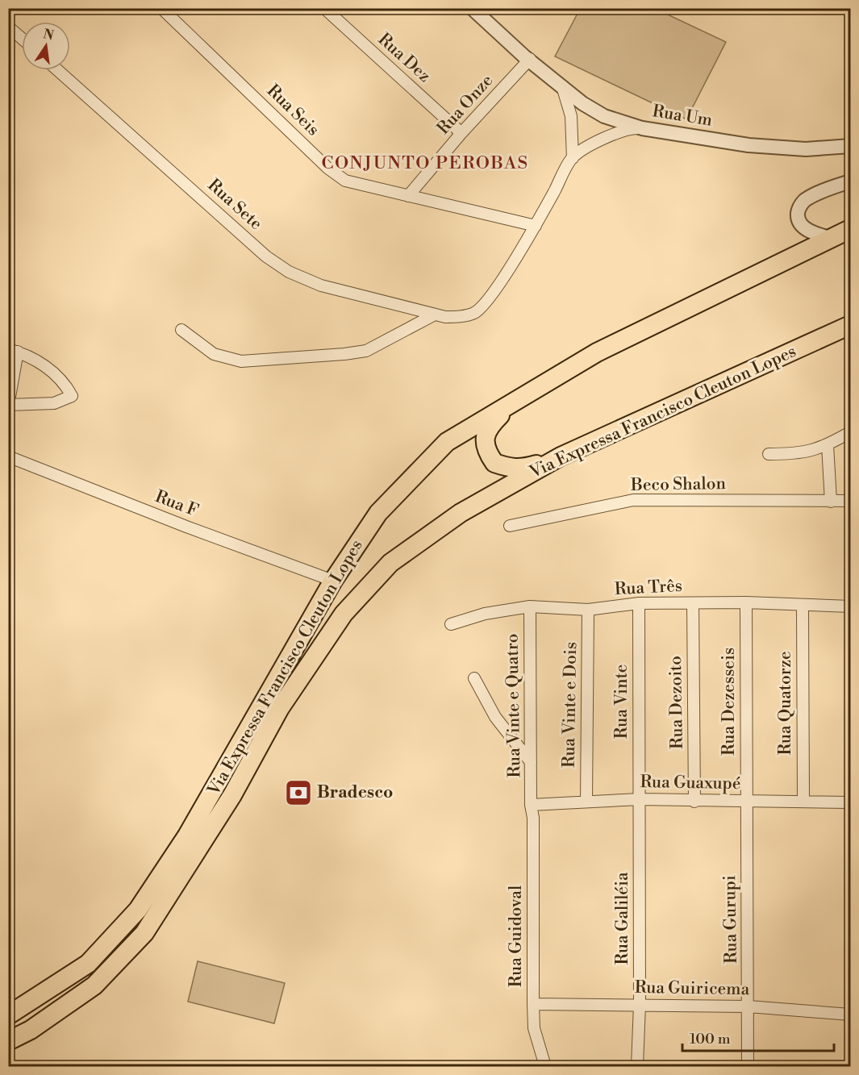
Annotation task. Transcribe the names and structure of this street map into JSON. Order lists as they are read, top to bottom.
{
  "streets": {
    "highway": ["Via Expressa Francisco Cleuton Lopes"],
    "street": [
      "Rua Dez",
      "Rua Onze",
      "Rua Seis",
      "Rua Um",
      "Rua Sete",
      "Beco Shalon",
      "Rua F",
      "Rua Três",
      "Rua Vinte",
      "Rua Dezesseis",
      "Rua Dezoito",
      "Rua Quatorze",
      "Rua Vinte e Dois",
      "Rua Vinte e Quatro",
      "Rua Guaxupé",
      "Rua Galiléia",
      "Rua Gurupi",
      "Rua Guidoval",
      "Rua Guiricema"
    ]
  },
  "crossings": [
    ["Rua Dez", "Rua Onze"],
    ["Rua Onze", "Rua Seis"],
    ["Rua Onze", "Rua Um"],
    ["Rua Seis", "Rua Sete"],
    ["Via Expressa Francisco Cleuton Lopes", "Rua F"],
    ["Rua Três", "Rua Vinte"],
    ["Rua Três", "Rua Dezesseis"],
    ["Rua Três", "Rua Dezoito"],
    ["Rua Três", "Rua Quatorze"],
    ["Rua Três", "Rua Vinte e Dois"],
    ["Rua Três", "Rua Vinte e Quatro"],
    ["Rua Vinte", "Rua Guaxupé"],
    ["Rua Vinte", "Rua Galiléia"],
    ["Rua Dezesseis", "Rua Guaxupé"],
    ["Rua Dezesseis", "Rua Gurupi"],
    ["Rua Dezoito", "Rua Guaxupé"],
    ["Rua Quatorze", "Rua Guaxupé"],
    ["Rua Vinte e Dois", "Rua Guaxupé"],
    ["Rua Vinte e Quatro", "Rua Guaxupé"],
    ["Rua Vinte e Quatro", "Rua Guidoval"],
    ["Rua Guaxupé", "Rua Galiléia"],
    ["Rua Guaxupé", "Rua Gurupi"],
    ["Rua Guaxupé", "Rua Guidoval"],
    ["Rua Galiléia", "Rua Guiricema"],
    ["Rua Gurupi", "Rua Guiricema"],
    ["Rua Guidoval", "Rua Guiricema"]
  ],
  "districts": ["CONJUNTO PEROBAS"],
  "places": {
    "bank": ["Bradesco"]
  },
  "scale_bar": "100 m",
  "north": "top"
}
